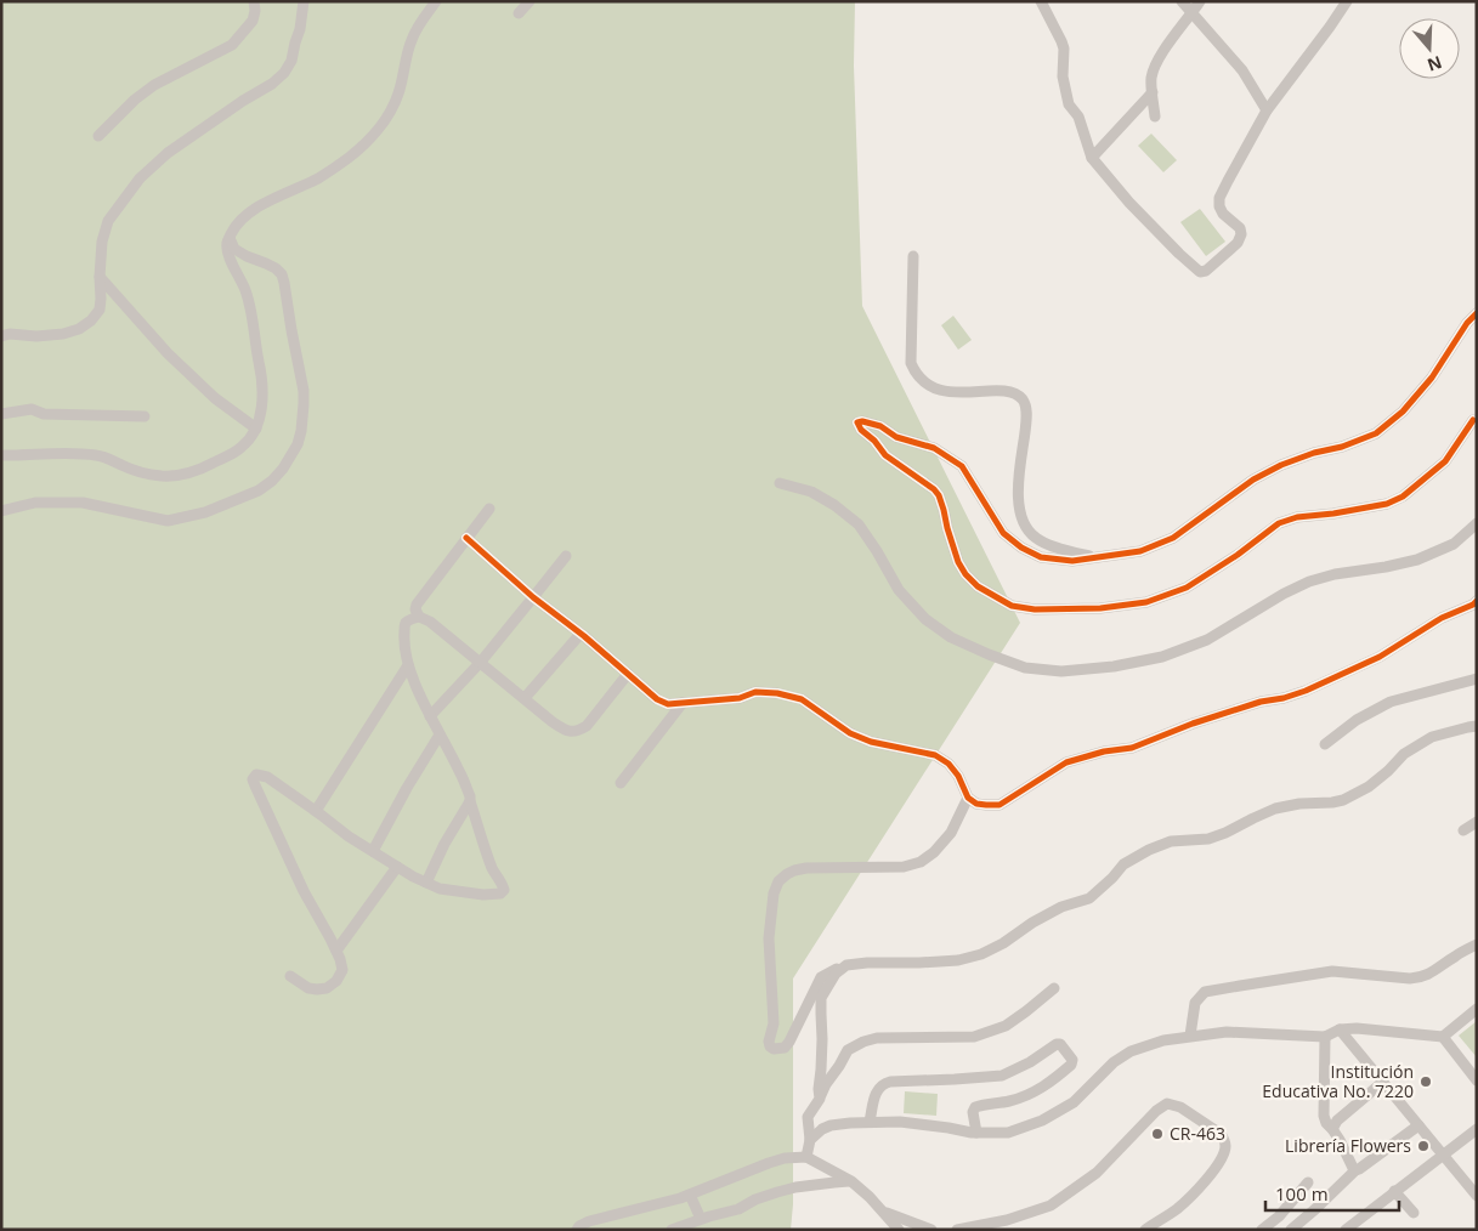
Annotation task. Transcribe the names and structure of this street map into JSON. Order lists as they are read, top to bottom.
{
  "places": ["Institución Educativa No. 7220", "CR-463", "Librería Flowers"],
  "scale_bar": "100 m",
  "north": "bottom"
}
